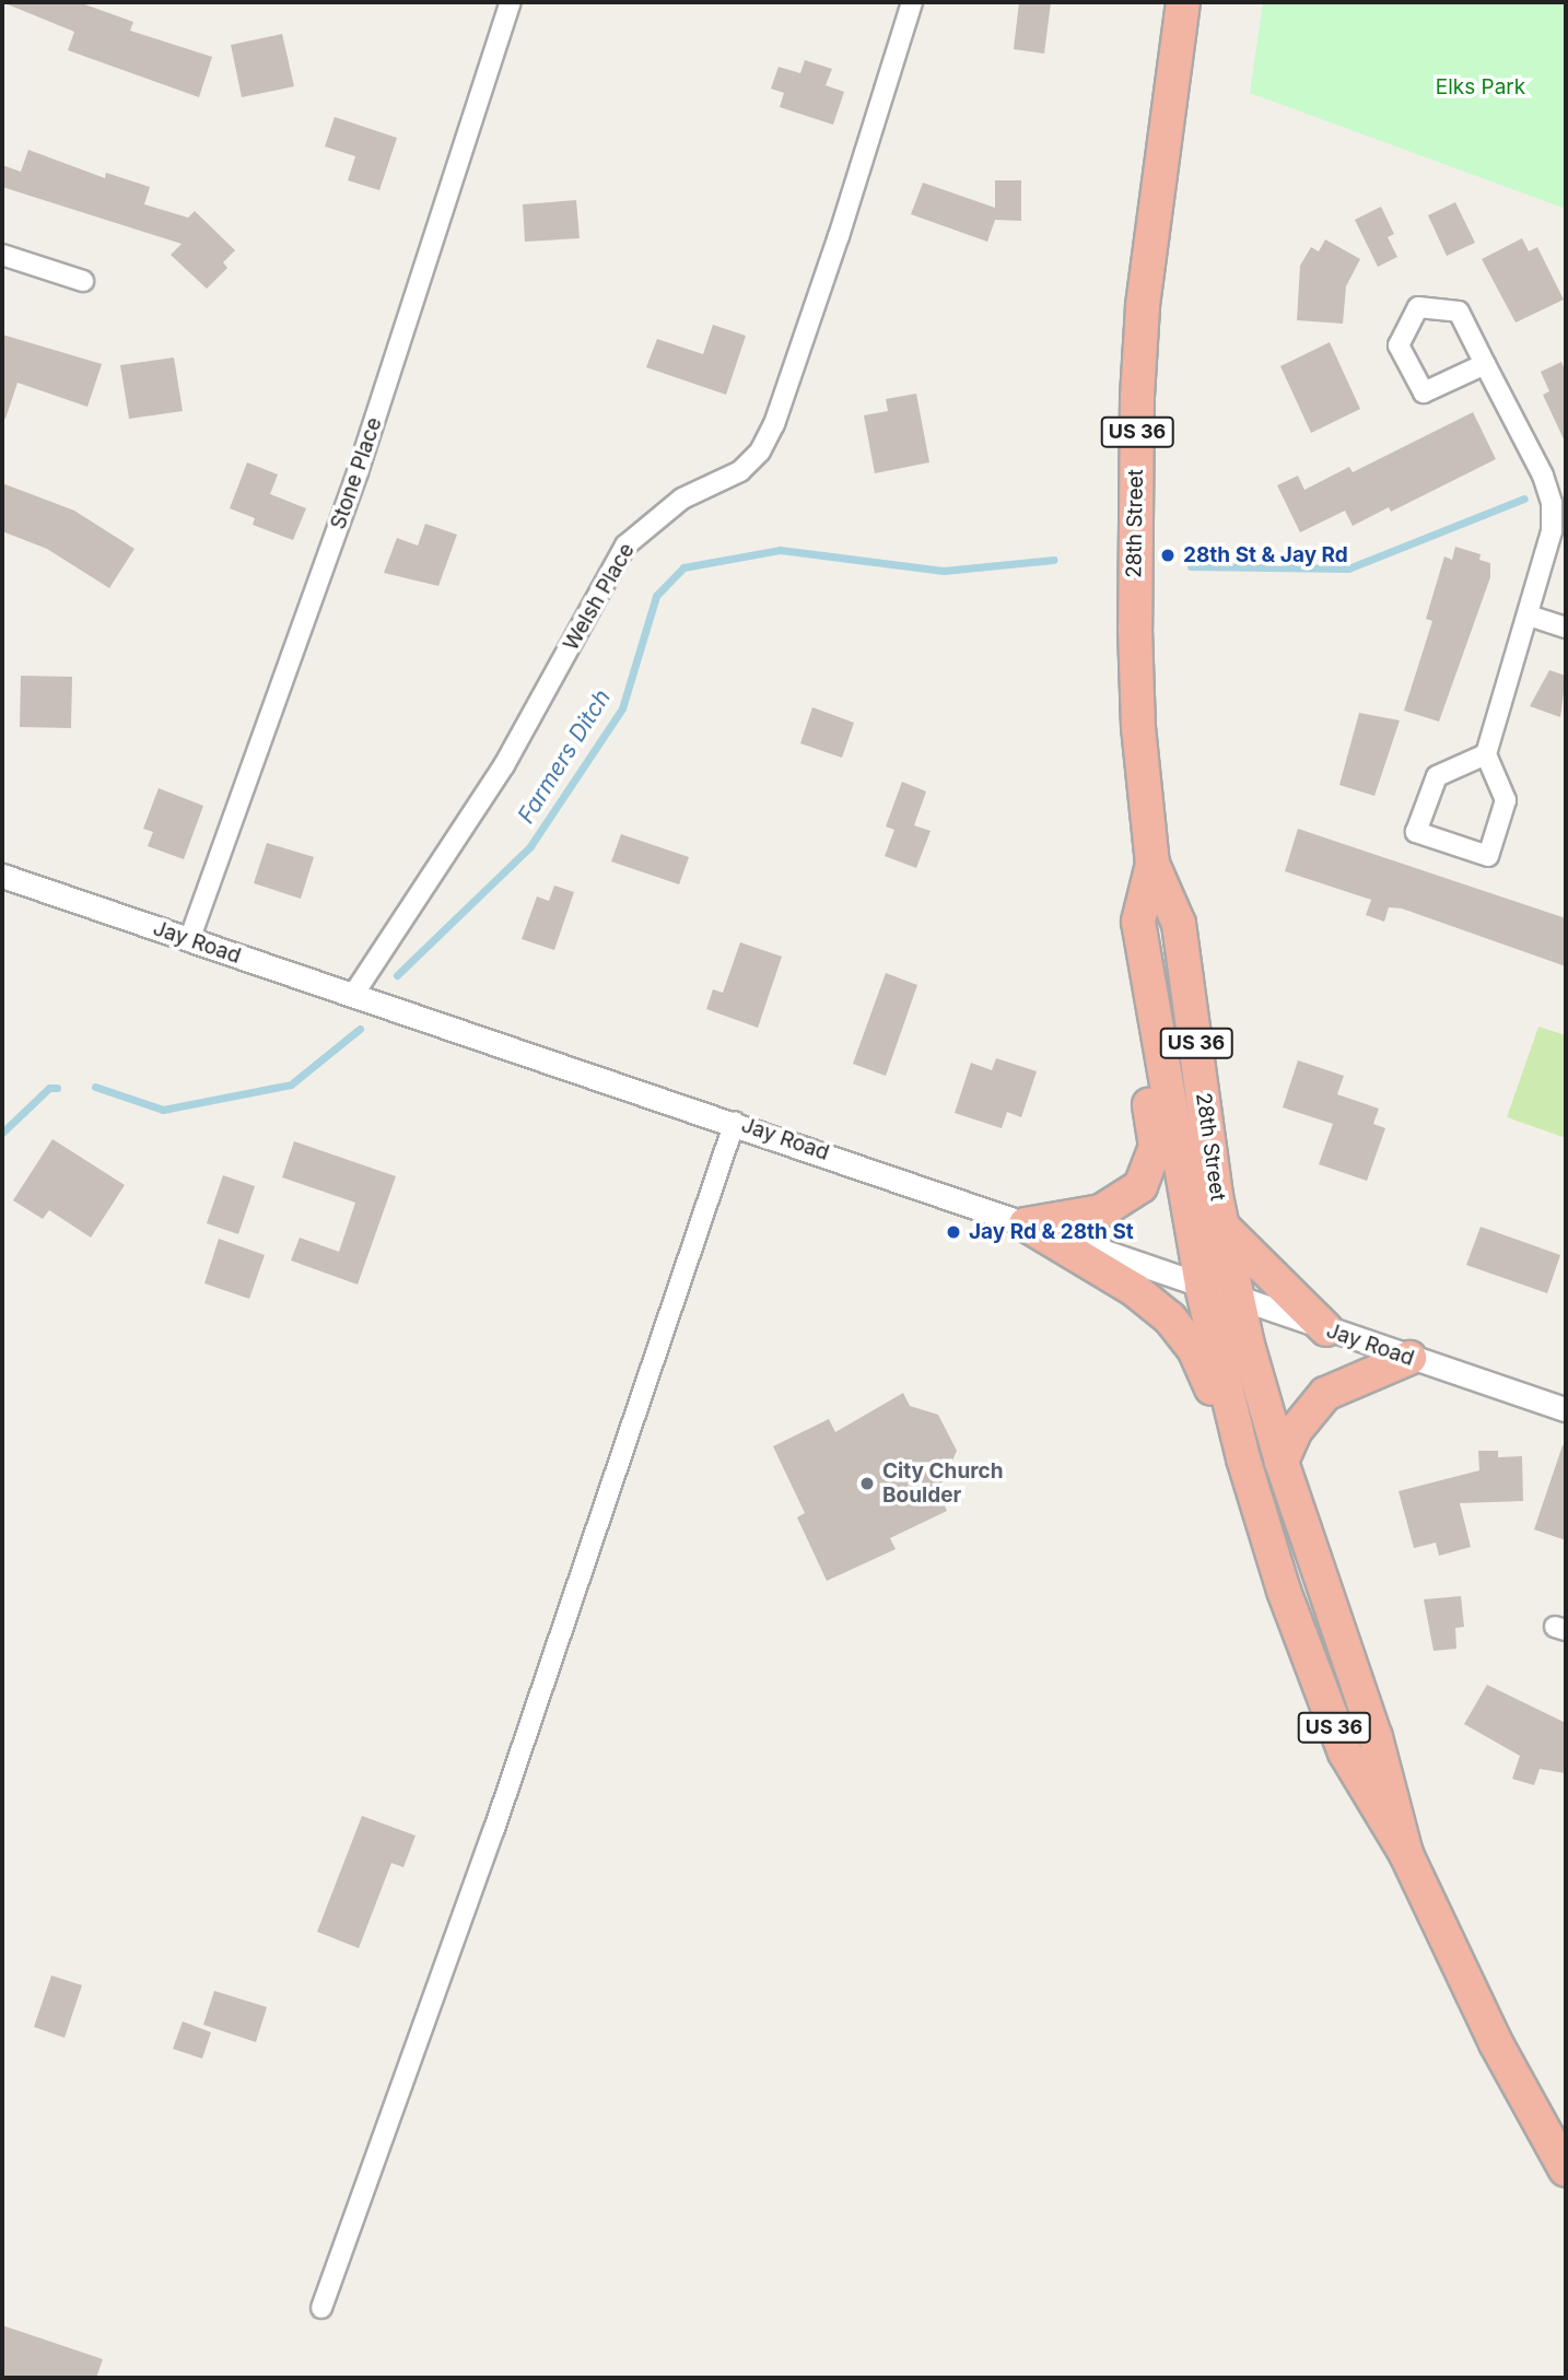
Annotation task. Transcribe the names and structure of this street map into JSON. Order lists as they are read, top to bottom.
{
  "streets": {
    "highway": ["US 36", "28th Street"],
    "street": ["Stone Place", "Welsh Place", "Jay Road"]
  },
  "crossings": [
    ["US 36", "28th Street"],
    ["US 36", "Jay Road"],
    ["Stone Place", "Jay Road"],
    ["28th Street", "Jay Road"],
    ["Welsh Place", "Jay Road"]
  ],
  "water": ["Farmers Ditch"],
  "parks": ["Elks Park"],
  "places": ["28th St & Jay Rd", "Jay Rd & 28th St", "City Church Boulder"]
}
